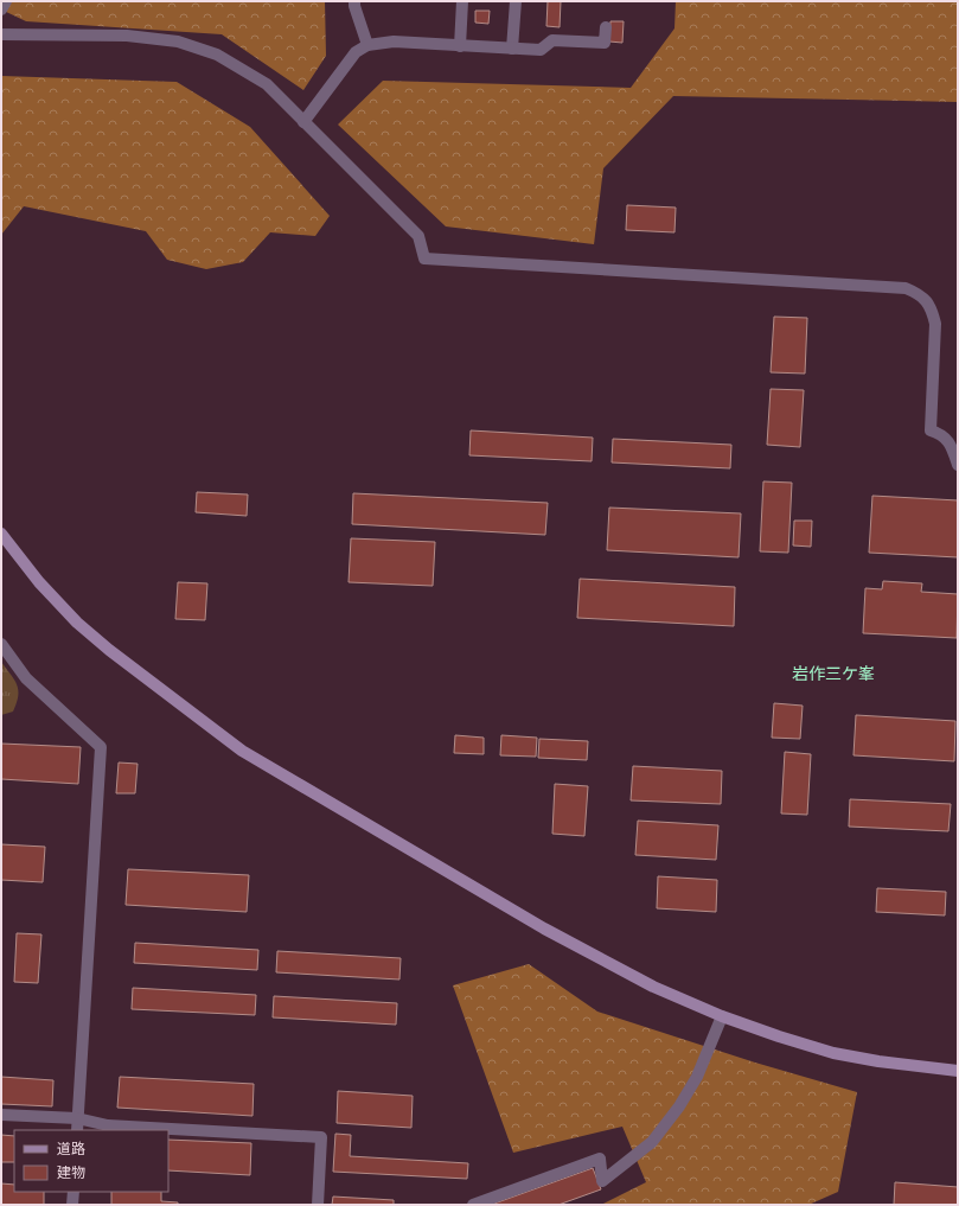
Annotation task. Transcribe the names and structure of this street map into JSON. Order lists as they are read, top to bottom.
{
  "districts": ["岩作三ケ峯"],
  "legend": ["道路", "建物"]
}
